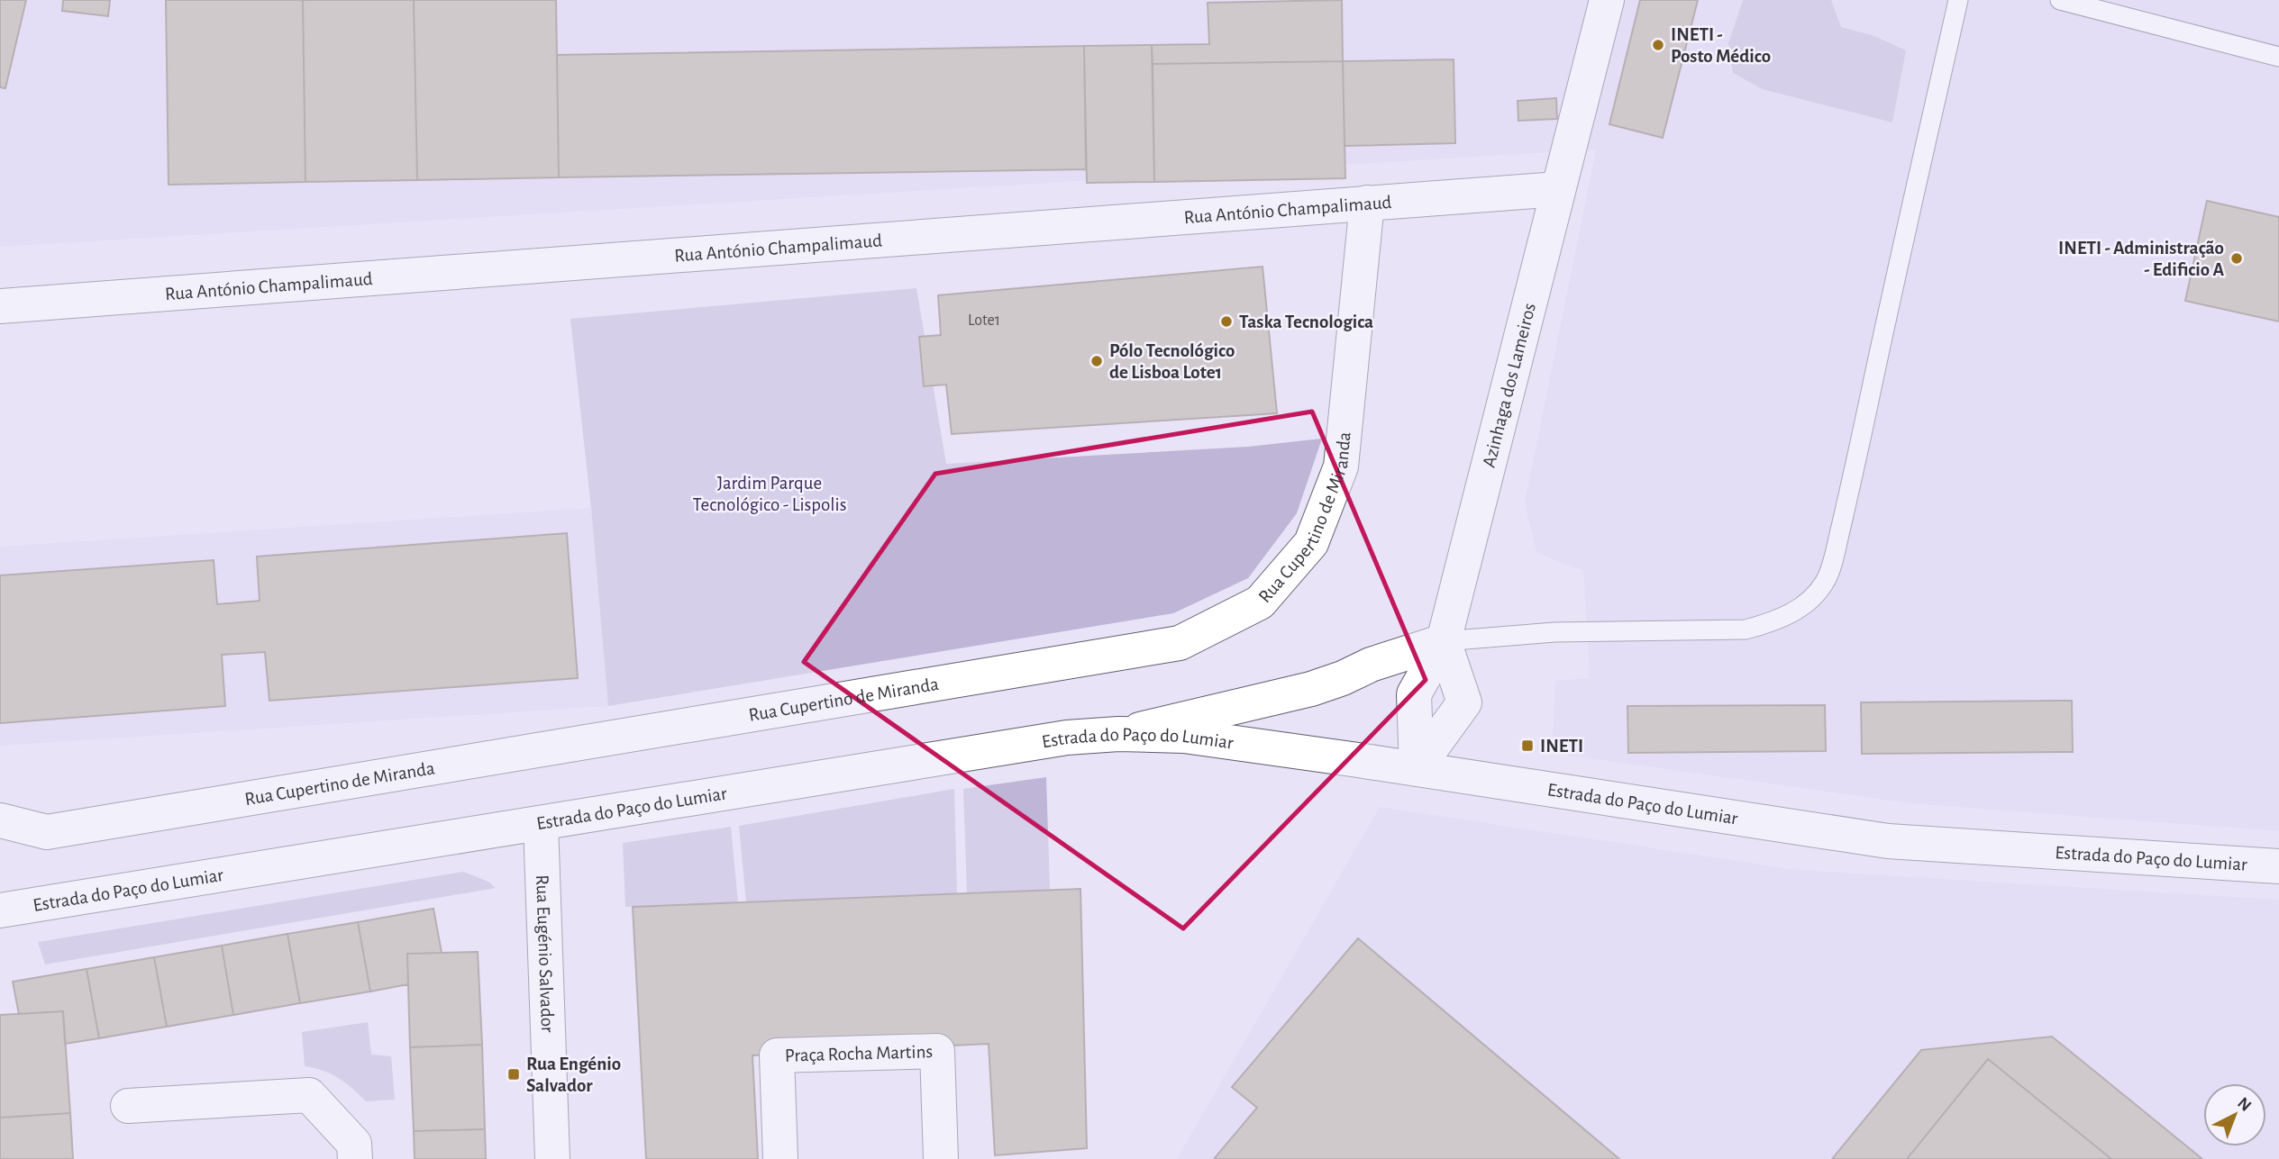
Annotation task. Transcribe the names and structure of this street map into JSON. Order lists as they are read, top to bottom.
{
  "streets": {
    "street": [
      "Rua António Champalimaud",
      "Azinhaga dos Lameiros",
      "Rua Cupertino de Miranda",
      "Estrada do Paço do Lumiar",
      "Rua Eugénio Salvador",
      "Praça Rocha Martins"
    ]
  },
  "crossings": [
    ["Rua António Champalimaud", "Azinhaga dos Lameiros"],
    ["Rua António Champalimaud", "Rua Cupertino de Miranda"],
    ["Azinhaga dos Lameiros", "Estrada do Paço do Lumiar"],
    ["Estrada do Paço do Lumiar", "Rua Eugénio Salvador"]
  ],
  "parks": ["Jardim Parque Tecnológico - Lispolis"],
  "places": {
    "other": [
      "INETI - Posto Médico",
      "INETI - Administração - Edificio A",
      "Taska Tecnologica",
      "Pólo Tecnológico de Lisboa Lote1"
    ],
    "transit": ["INETI", "Rua Engénio Salvador"]
  },
  "house_numbers": ["Lote1"],
  "north": "top right"
}
